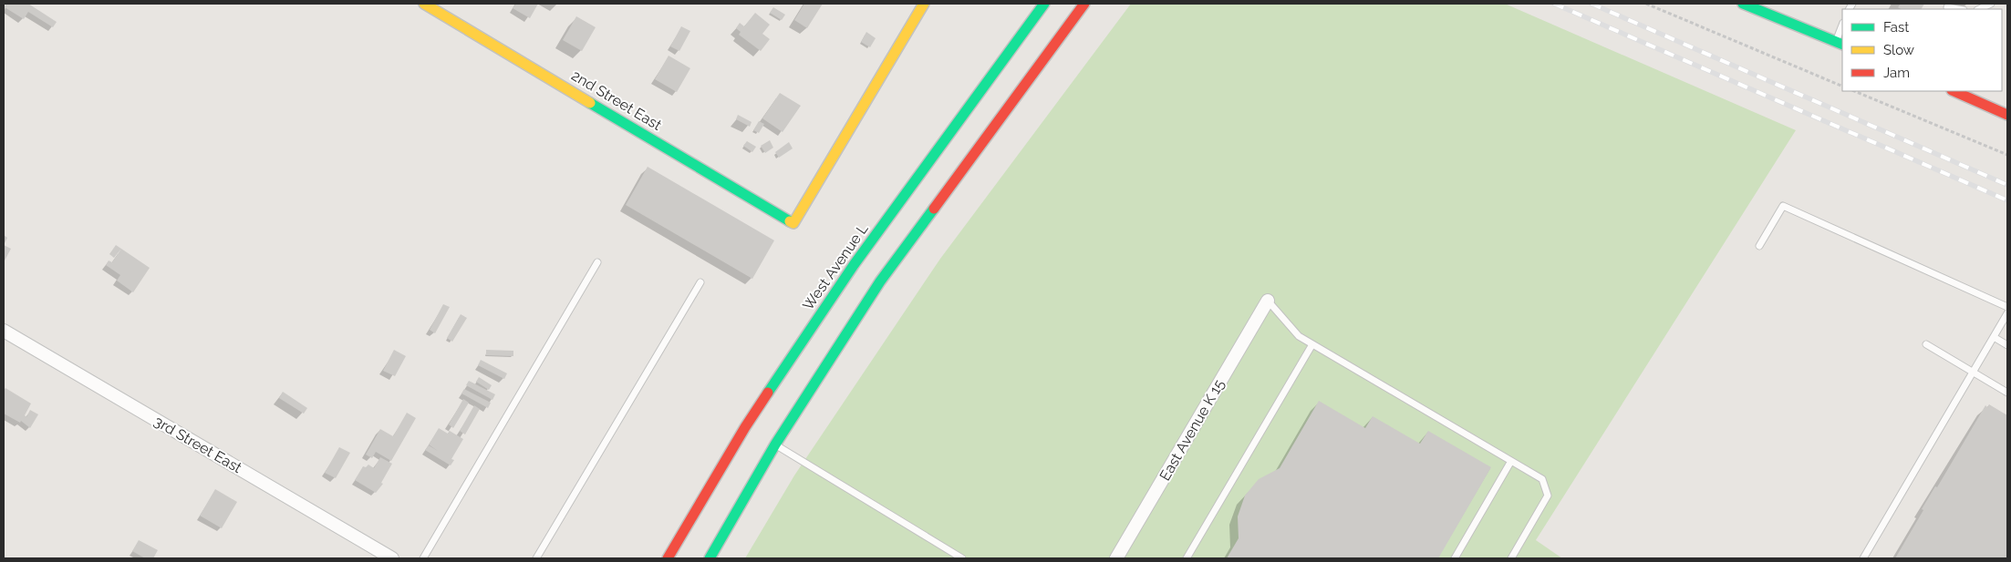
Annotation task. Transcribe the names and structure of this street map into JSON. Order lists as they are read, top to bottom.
{
  "streets": {
    "main road": ["2nd Street East", "West Avenue L"],
    "street": ["East Avenue K 15", "3rd Street East"]
  },
  "legend": ["Fast", "Slow", "Jam"]
}
